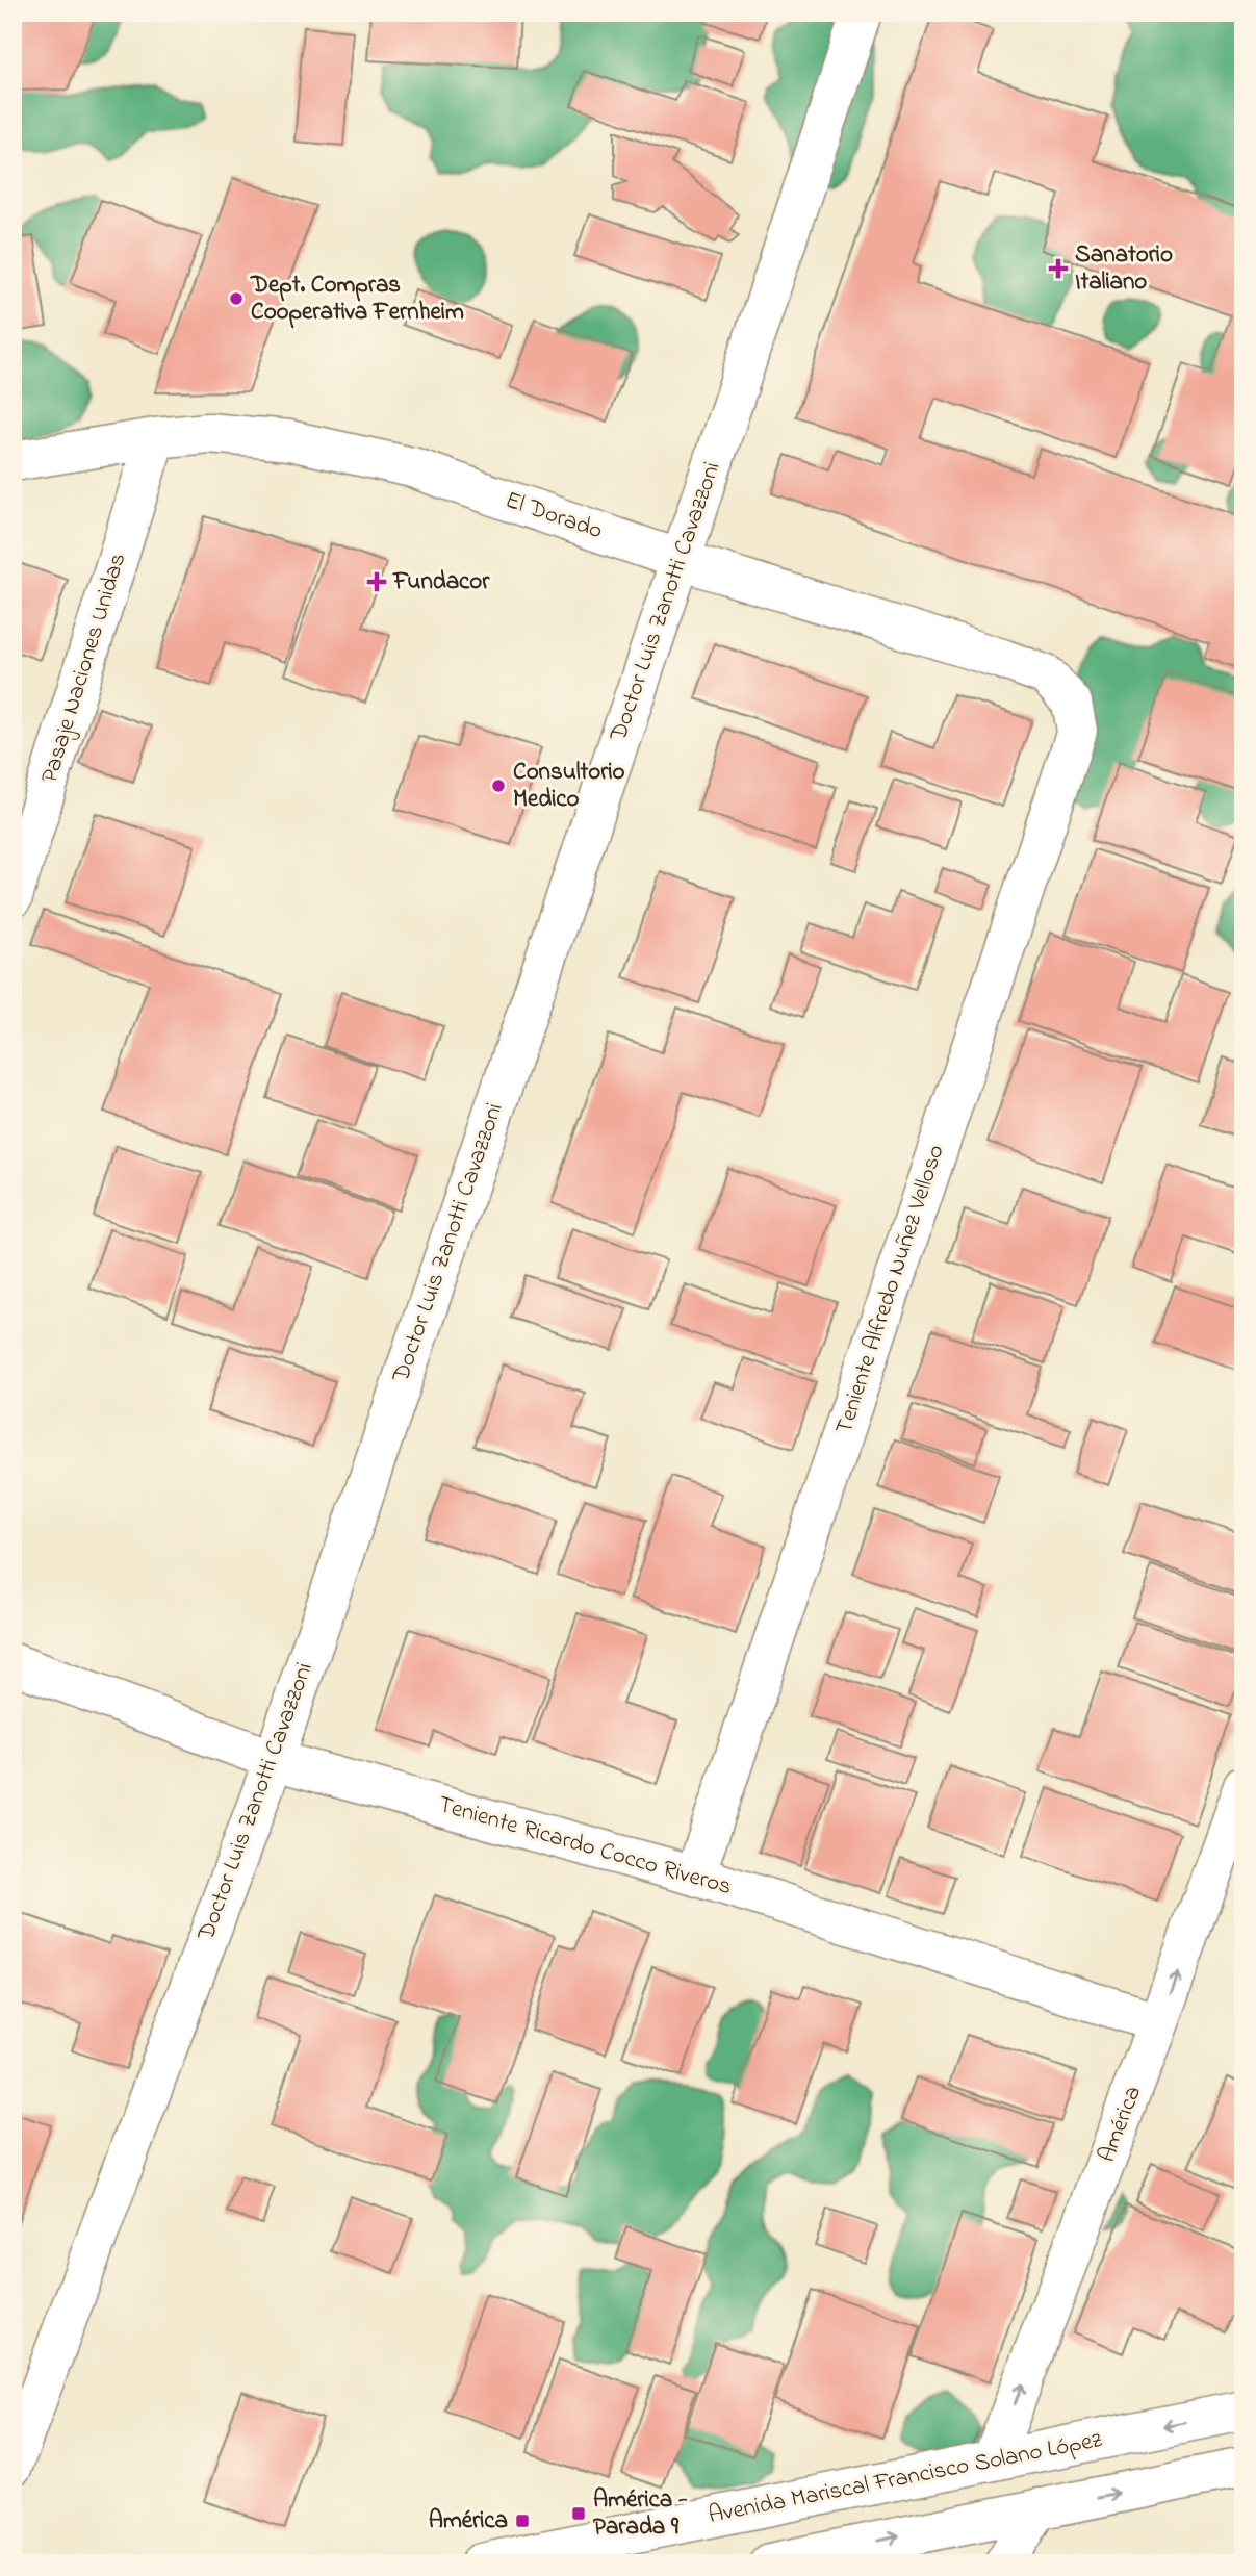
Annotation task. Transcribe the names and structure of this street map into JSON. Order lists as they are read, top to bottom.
{
  "streets": {
    "main road": [
      "El Dorado",
      "Doctor Luis Zanotti Cavazzoni",
      "Pasaje Naciones Unidas",
      "Teniente Alfredo Nuñez Velloso",
      "Teniente Ricardo Cocco Riveros",
      "América",
      "Avenida Mariscal Francisco Solano López"
    ]
  },
  "crossings": [
    ["El Dorado", "Doctor Luis Zanotti Cavazzoni"],
    ["El Dorado", "Pasaje Naciones Unidas"],
    ["El Dorado", "Teniente Alfredo Nuñez Velloso"],
    ["Doctor Luis Zanotti Cavazzoni", "Teniente Ricardo Cocco Riveros"],
    ["Teniente Alfredo Nuñez Velloso", "Teniente Ricardo Cocco Riveros"],
    ["Teniente Ricardo Cocco Riveros", "América"],
    ["América", "Avenida Mariscal Francisco Solano López"]
  ],
  "one_way": ["América"],
  "places": {
    "health": ["Sanatorio Italiano", "Fundacor"],
    "other": ["Dept. Compras Cooperativa Fernheim", "Consultorio Medico"],
    "transit": ["América - Parada 9", "América"]
  }
}
